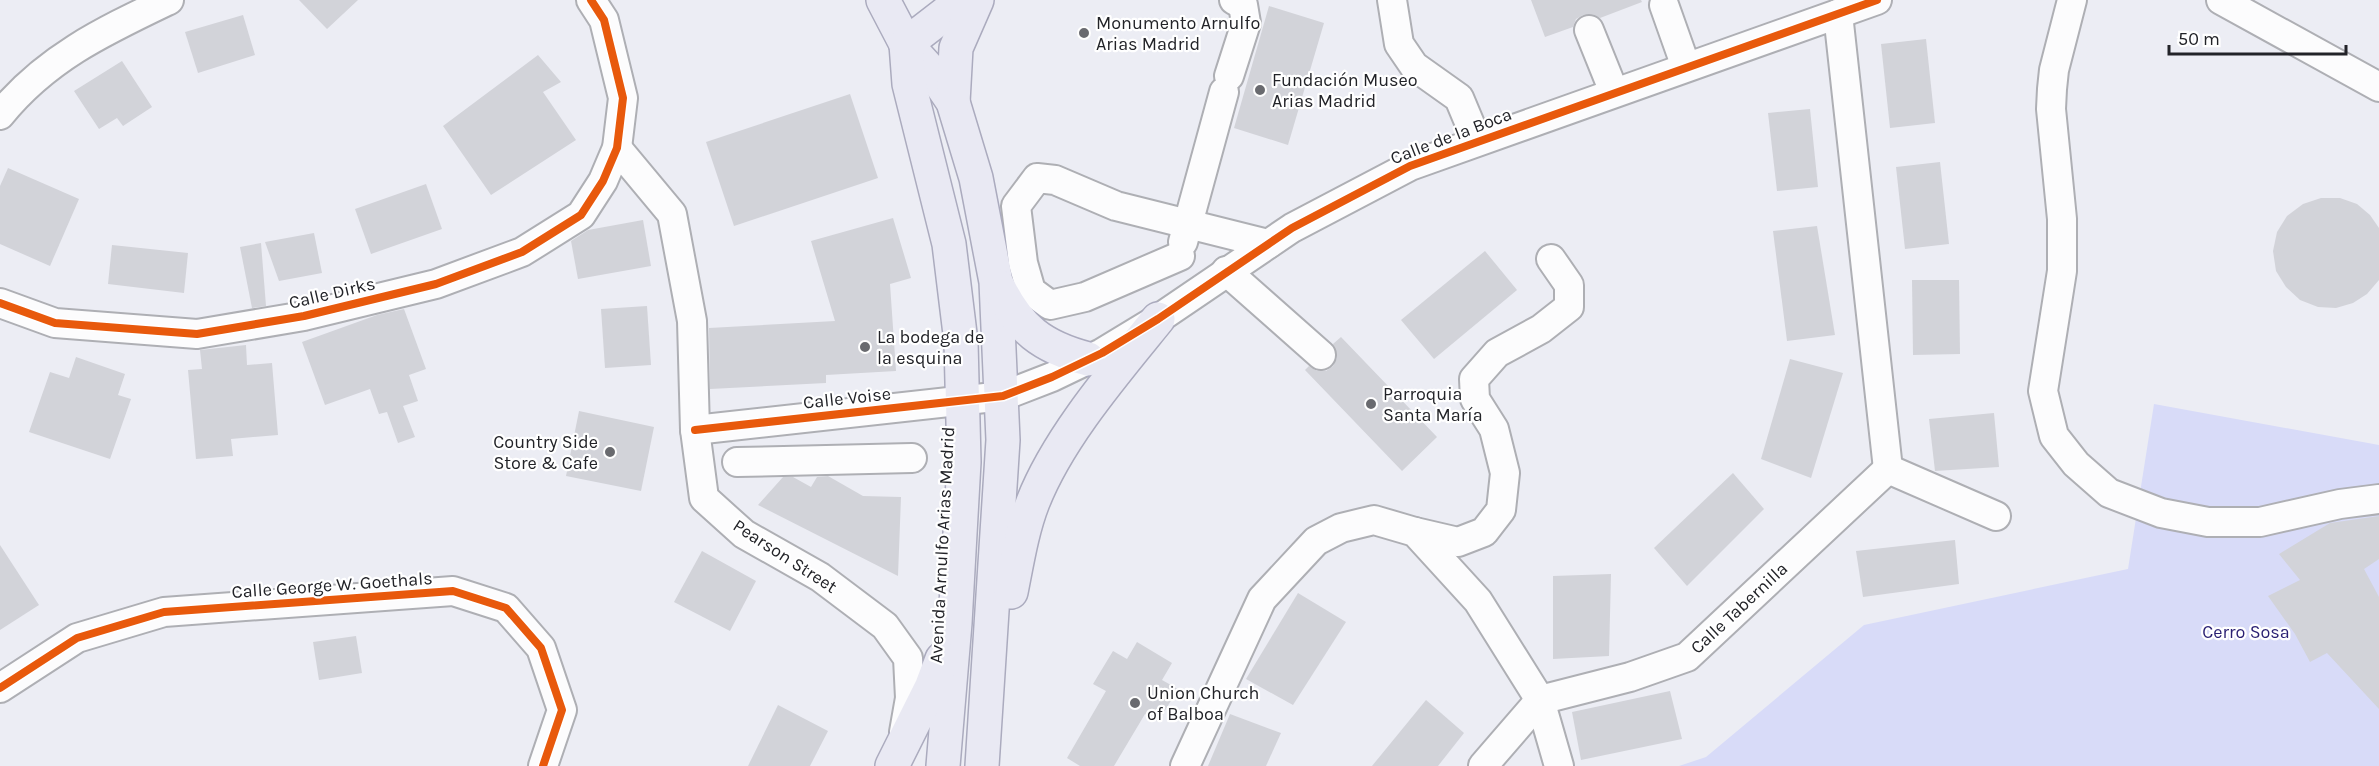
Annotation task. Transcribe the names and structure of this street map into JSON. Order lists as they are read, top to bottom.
{
  "streets": {
    "main road": ["Avenida Arnulfo Arias Madrid"],
    "street": [
      "Calle de la Boca",
      "Calle Dirks",
      "Calle Voise",
      "Pearson Street",
      "Calle George W. Goethals",
      "Calle Tabernilla"
    ]
  },
  "crossings": [
    ["Calle de la Boca", "Calle Voise"],
    ["Calle de la Boca", "Avenida Arnulfo Arias Madrid"],
    ["Calle Dirks", "Pearson Street"],
    ["Calle Voise", "Avenida Arnulfo Arias Madrid"],
    ["Calle Voise", "Pearson Street"]
  ],
  "parks": ["Cerro Sosa"],
  "places": [
    "Monumento Arnulfo Arias Madrid",
    "Fundación Museo Arias Madrid",
    "La bodega de la esquina",
    "Parroquia Santa María",
    "Country Side Store & Cafe",
    "Union Church of Balboa"
  ],
  "scale_bar": "50 m"
}
